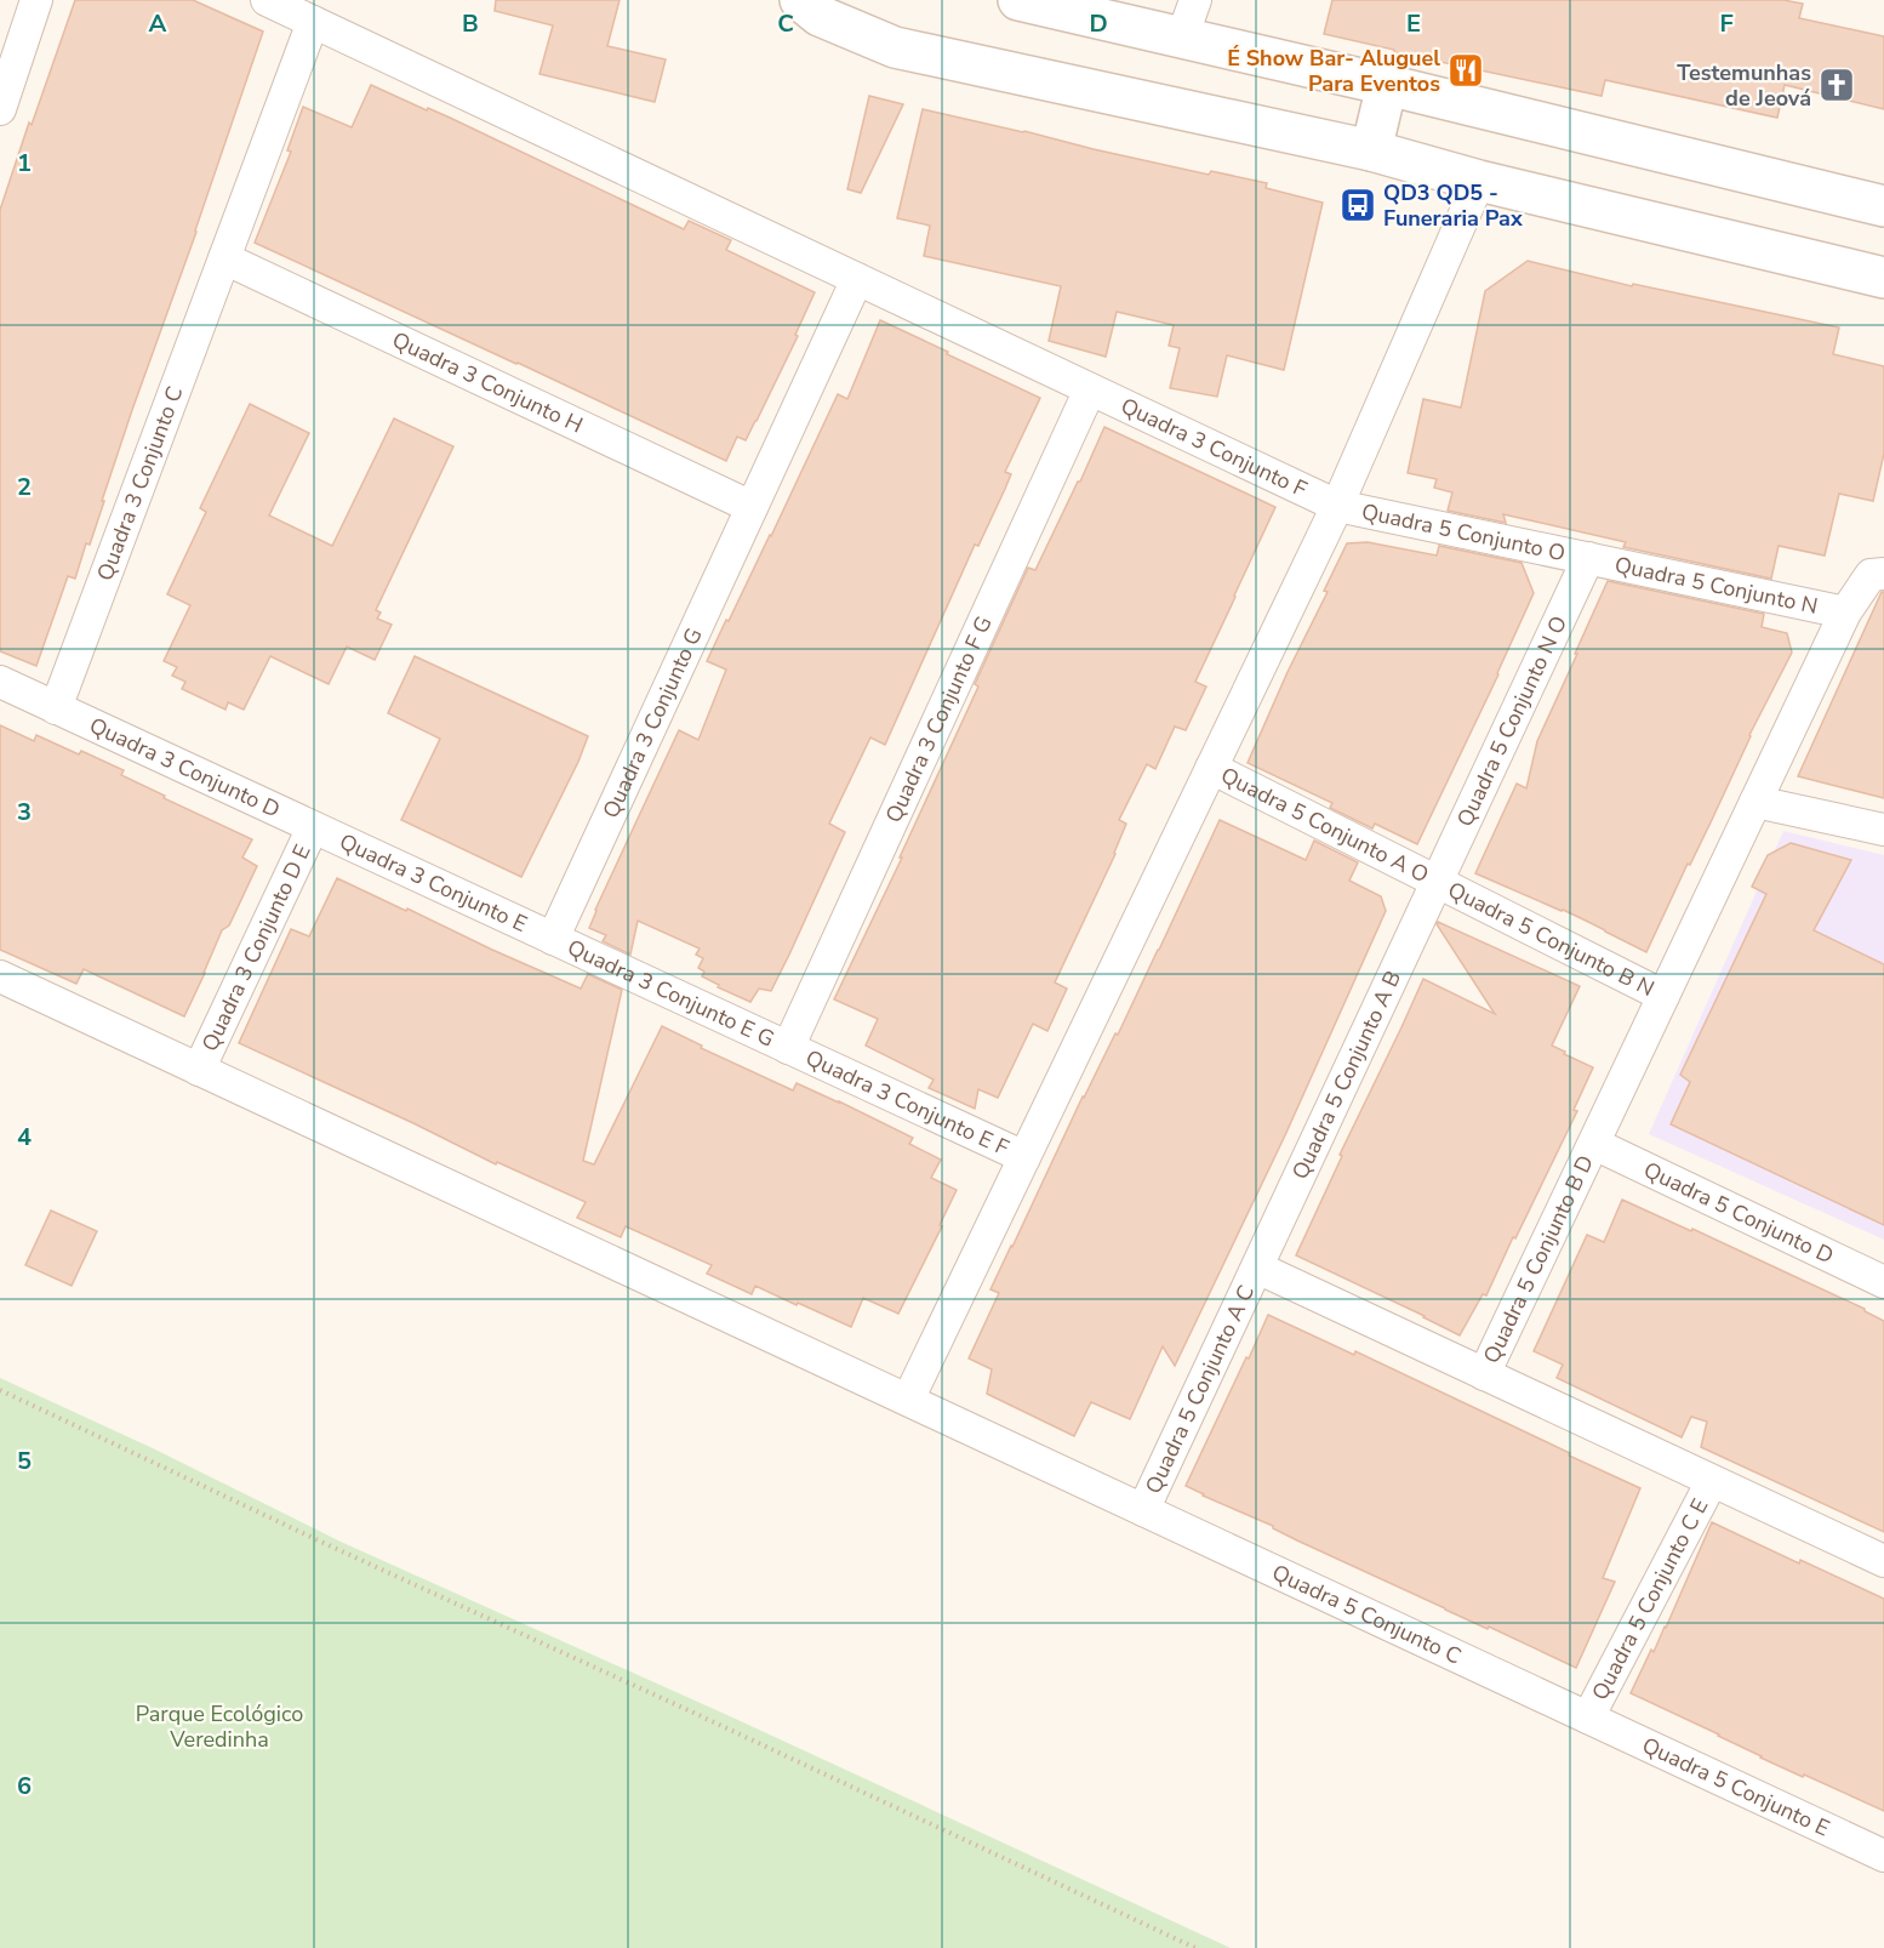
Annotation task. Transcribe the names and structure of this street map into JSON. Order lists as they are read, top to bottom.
{
  "streets": {
    "street": [
      "Quadra 3 Conjunto H",
      "Quadra 3 Conjunto F",
      "Quadra 3 Conjunto C",
      "Quadra 5 Conjunto O",
      "Quadra 5 Conjunto N",
      "Quadra 3 Conjunto F G",
      "Quadra 5 Conjunto N O",
      "Quadra 3 Conjunto G",
      "Quadra 3 Conjunto D",
      "Quadra 5 Conjunto A O",
      "Quadra 3 Conjunto E",
      "Quadra 5 Conjunto B N",
      "Quadra 3 Conjunto D E",
      "Quadra 3 Conjunto E G",
      "Quadra 5 Conjunto A B",
      "Quadra 3 Conjunto E F",
      "Quadra 5 Conjunto D",
      "Quadra 5 Conjunto B D",
      "Quadra 5 Conjunto A C",
      "Quadra 5 Conjunto C E",
      "Quadra 5 Conjunto C",
      "Quadra 5 Conjunto E"
    ]
  },
  "crossings": [
    ["Quadra 3 Conjunto H", "Quadra 3 Conjunto C"],
    ["Quadra 3 Conjunto H", "Quadra 3 Conjunto G"],
    ["Quadra 3 Conjunto F", "Quadra 5 Conjunto O"],
    ["Quadra 3 Conjunto F", "Quadra 3 Conjunto F G"],
    ["Quadra 3 Conjunto C", "Quadra 3 Conjunto D"],
    ["Quadra 5 Conjunto O", "Quadra 5 Conjunto N"],
    ["Quadra 5 Conjunto O", "Quadra 5 Conjunto N O"],
    ["Quadra 5 Conjunto N", "Quadra 5 Conjunto N O"],
    ["Quadra 3 Conjunto F G", "Quadra 3 Conjunto E G"],
    ["Quadra 3 Conjunto F G", "Quadra 3 Conjunto E F"],
    ["Quadra 5 Conjunto N O", "Quadra 5 Conjunto A O"],
    ["Quadra 5 Conjunto N O", "Quadra 5 Conjunto B N"],
    ["Quadra 5 Conjunto N O", "Quadra 5 Conjunto A B"],
    ["Quadra 3 Conjunto G", "Quadra 3 Conjunto E"],
    ["Quadra 3 Conjunto G", "Quadra 3 Conjunto E G"],
    ["Quadra 3 Conjunto D", "Quadra 3 Conjunto E"],
    ["Quadra 3 Conjunto D", "Quadra 3 Conjunto D E"],
    ["Quadra 5 Conjunto A O", "Quadra 5 Conjunto B N"],
    ["Quadra 5 Conjunto A O", "Quadra 5 Conjunto A B"],
    ["Quadra 3 Conjunto E", "Quadra 3 Conjunto D E"],
    ["Quadra 3 Conjunto E", "Quadra 3 Conjunto E G"],
    ["Quadra 5 Conjunto B N", "Quadra 5 Conjunto A B"],
    ["Quadra 5 Conjunto B N", "Quadra 5 Conjunto B D"],
    ["Quadra 3 Conjunto D E", "Quadra 5 Conjunto C"],
    ["Quadra 3 Conjunto E G", "Quadra 3 Conjunto E F"],
    ["Quadra 5 Conjunto A B", "Quadra 5 Conjunto A C"],
    ["Quadra 5 Conjunto D", "Quadra 5 Conjunto B D"],
    ["Quadra 5 Conjunto A C", "Quadra 5 Conjunto C"],
    ["Quadra 5 Conjunto C E", "Quadra 5 Conjunto C"],
    ["Quadra 5 Conjunto C E", "Quadra 5 Conjunto E"],
    ["Quadra 5 Conjunto C", "Quadra 5 Conjunto E"]
  ],
  "parks": ["Parque Ecológico Veredinha"],
  "places": {
    "restaurant": ["É Show Bar- Aluguel Para Eventos"],
    "church": ["Testemunhas de Jeová"],
    "bus stop": ["QD3 QD5 - Funeraria Pax"]
  },
  "grid": {
    "columns": [
      "A",
      "B",
      "C",
      "D",
      "E",
      "F"
    ],
    "rows": [
      "1",
      "2",
      "3",
      "4",
      "5",
      "6"
    ]
  }
}
